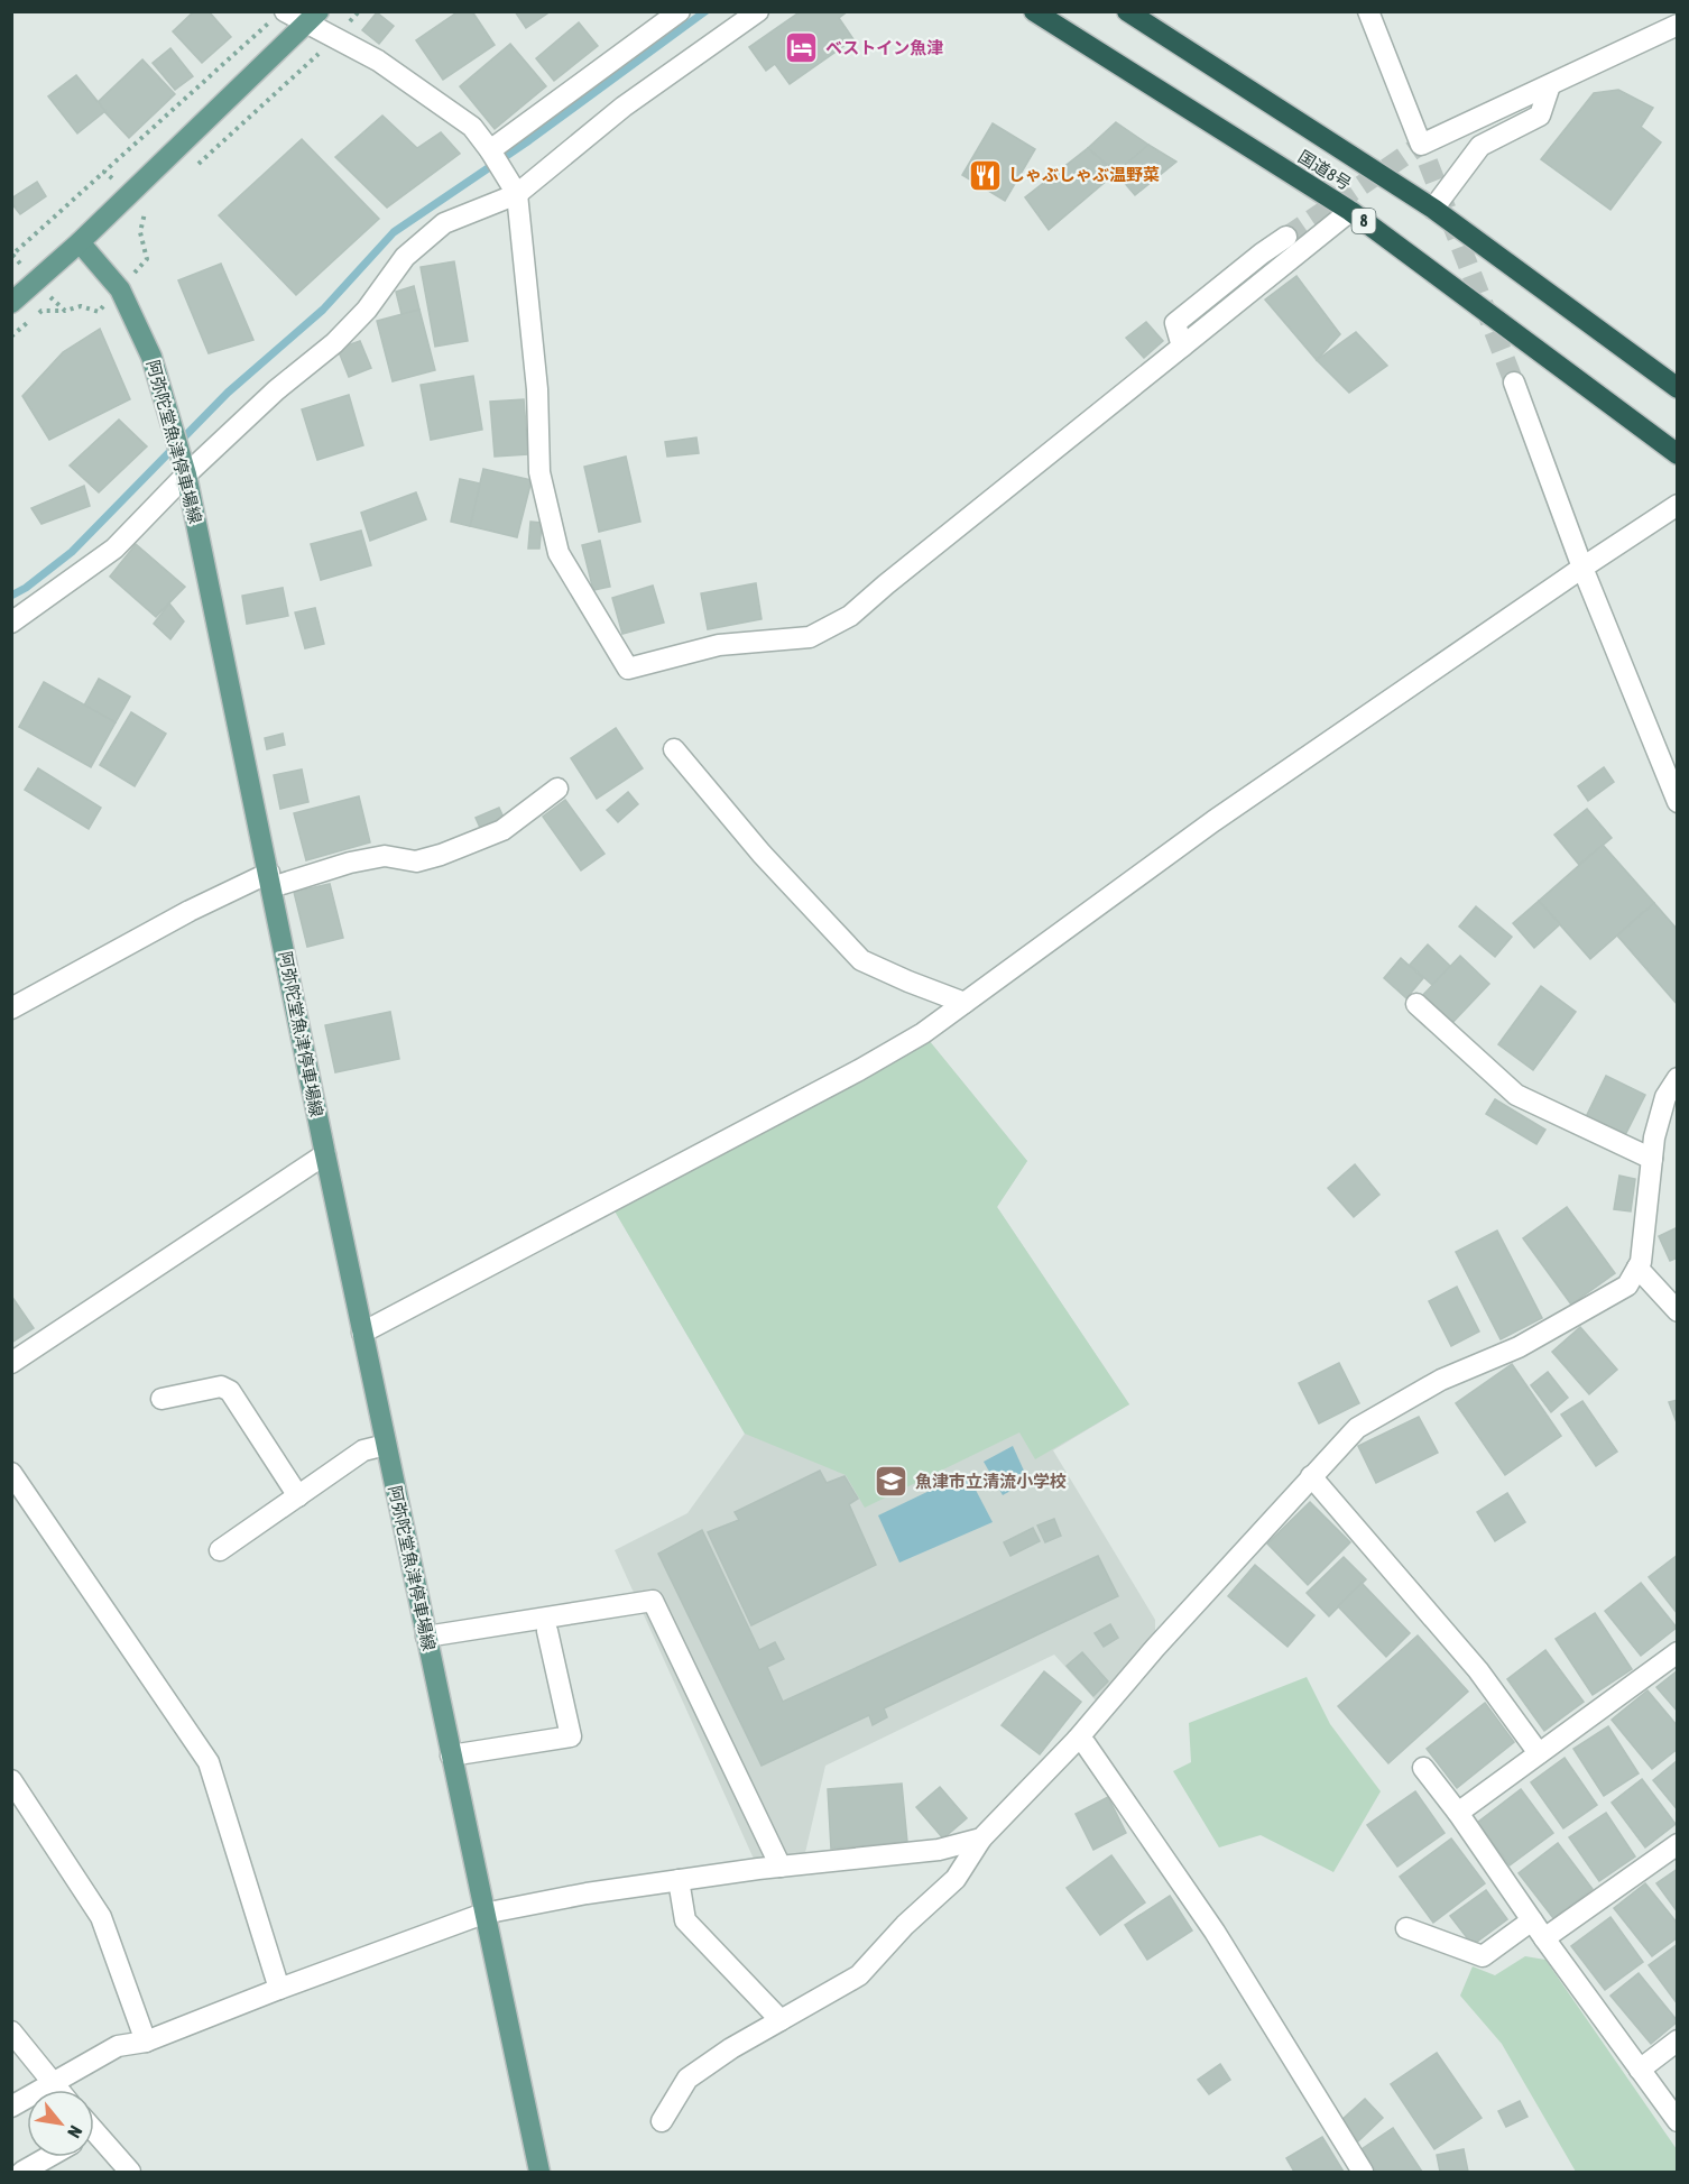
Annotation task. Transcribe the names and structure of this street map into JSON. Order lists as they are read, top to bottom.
{
  "streets": {
    "highway": ["国道8号", "8"],
    "main road": ["阿弥陀堂魚津停車場線"]
  },
  "places": {
    "hotel": ["ベストイン魚津"],
    "restaurant": ["しゃぶしゃぶ温野菜"],
    "school or university": ["魚津市立清流小学校"]
  },
  "north": "bottom right"
}
